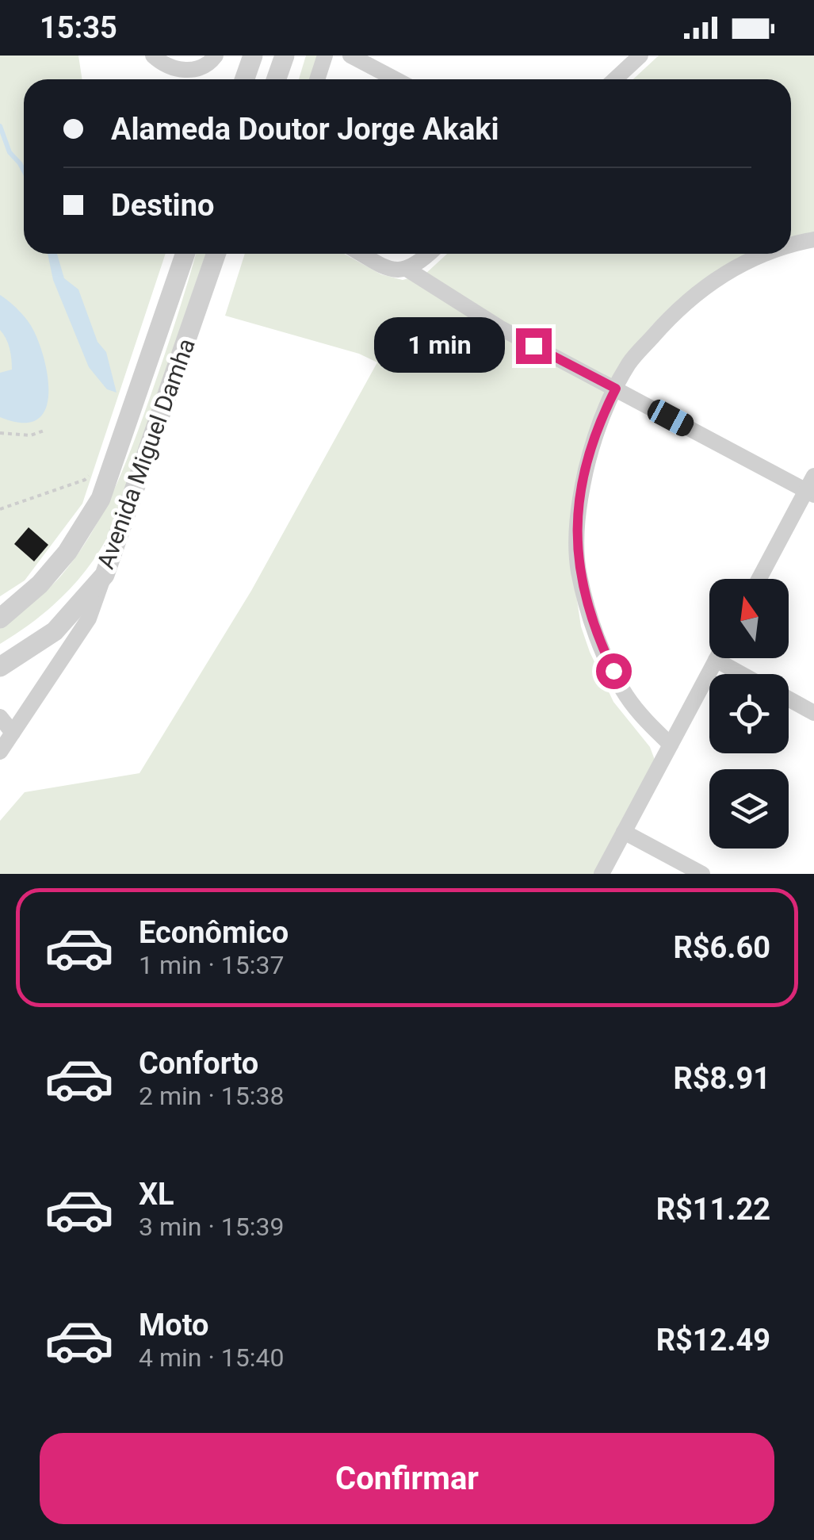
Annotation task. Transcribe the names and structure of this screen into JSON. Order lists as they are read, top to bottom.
{
  "streets": {
    "street": ["Avenida Miguel Damha"]
  },
  "north": "top",
  "page": {
    "status": "15:35",
    "banner": ["Alameda Doutor Jorge Akaki", "Destino"],
    "bubble": "1 min",
    "list": [
      {
        "name": "Econômico",
        "note": "1 min · 15:37",
        "value": "R$6.60"
      },
      {
        "name": "Conforto",
        "note": "2 min · 15:38",
        "value": "R$8.91"
      },
      {
        "name": "XL",
        "note": "3 min · 15:39",
        "value": "R$11.22"
      },
      {
        "name": "Moto",
        "note": "4 min · 15:40",
        "value": "R$12.49"
      }
    ],
    "buttons": "Confirmar"
  }
}
